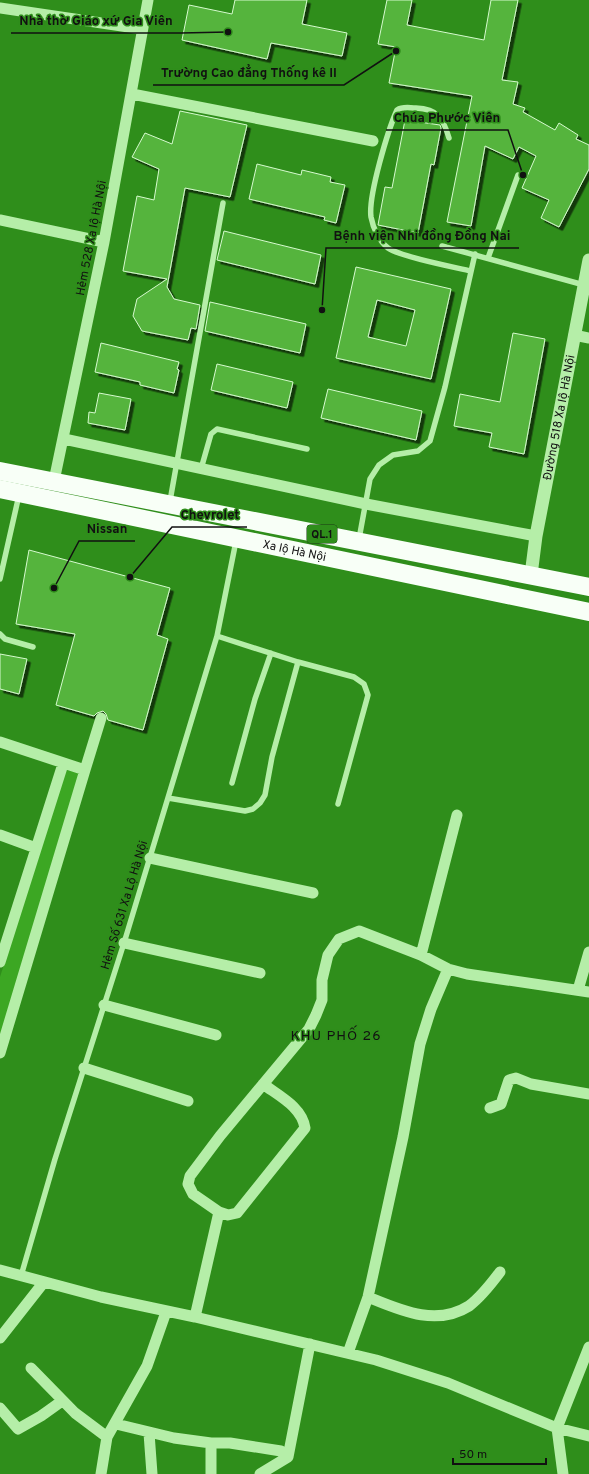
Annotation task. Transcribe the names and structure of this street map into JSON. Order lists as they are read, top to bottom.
{
  "streets": {
    "highway": ["QL.1", "Xa lộ Hà Nội"],
    "street": ["Hẻm 528 Xa lộ Hà Nội", "Đường 518 Xa lộ Hà Nội"],
    "lane": ["Hẻm Số 631 Xa Lộ Hà Nội"]
  },
  "crossings": [
    ["Hẻm 528 Xa lộ Hà Nội", "Xa lộ Hà Nội"],
    ["Đường 518 Xa lộ Hà Nội", "Xa lộ Hà Nội"],
    ["Xa lộ Hà Nội", "Hẻm Số 631 Xa Lộ Hà Nội"]
  ],
  "districts": ["KHU PHỐ 26"],
  "places": [
    "Nhà thờ Giáo xứ Gia Viên",
    "Trường Cao đẳng Thống kê II",
    "Chúa Phước Viên",
    "Bệnh viện Nhi đồng Đồng Nai",
    "Chevrolet",
    "Nissan"
  ],
  "scale_bar": "50 m"
}
